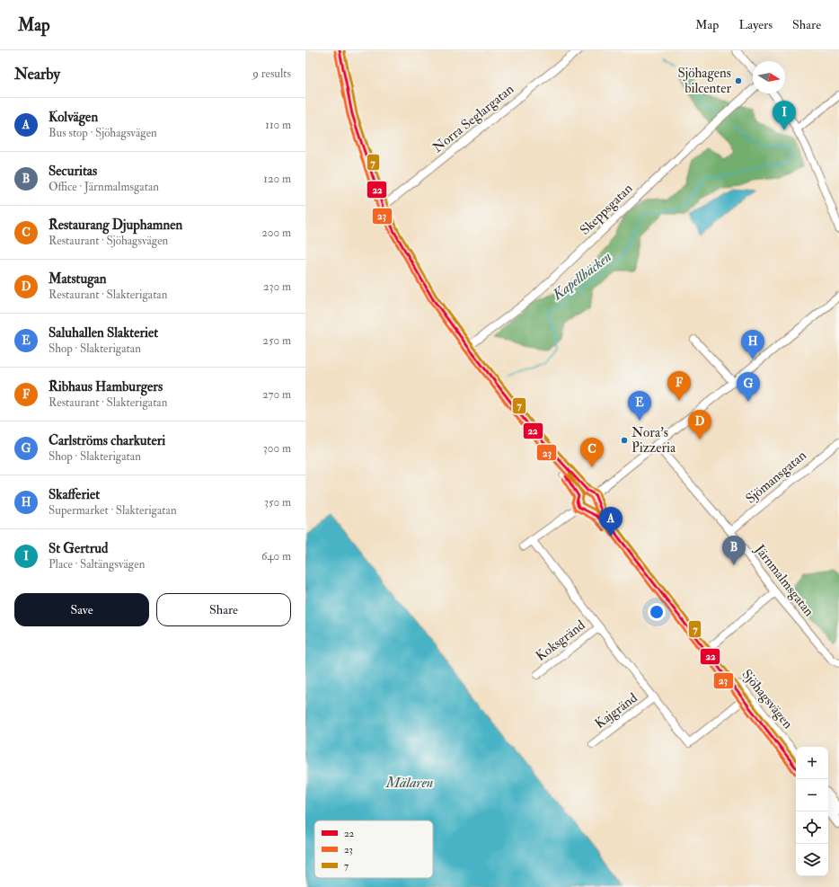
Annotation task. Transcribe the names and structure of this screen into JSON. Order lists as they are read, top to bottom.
{
  "streets": {
    "main road": ["Sjöhagsvägen"],
    "street": [
      "Norra Seglargatan",
      "Skeppsgatan",
      "Sjömansgatan",
      "Järnmalmsgatan",
      "Koksgränd",
      "Kajgränd"
    ]
  },
  "crossings": [
    ["Norra Seglargatan", "Sjöhagsvägen"],
    ["Skeppsgatan", "Sjöhagsvägen"],
    ["Sjömansgatan", "Järnmalmsgatan"]
  ],
  "water": ["Kapellbäcken", "Mälaren"],
  "places": ["Sjöhagens bilcenter", "Nora's Pizzeria"],
  "lines": ["transit line 22", "transit line 7", "transit line 23"],
  "legend": ["22", "23", "7"],
  "north": "right",
  "page": {
    "header": "Map",
    "nav": ["Map", "Layers", "Share"],
    "heading": ["Nearby", "9 results"],
    "list": [
      {
        "mark": "A",
        "name": "Kolvägen",
        "note": "Bus stop · Sjöhagsvägen",
        "value": "110 m"
      },
      {
        "mark": "B",
        "name": "Securitas",
        "note": "Office · Järnmalmsgatan",
        "value": "120 m"
      },
      {
        "mark": "C",
        "name": "Restaurang Djuphamnen",
        "note": "Restaurant · Sjöhagsvägen",
        "value": "200 m"
      },
      {
        "mark": "D",
        "name": "Matstugan",
        "note": "Restaurant · Slakterigatan",
        "value": "230 m"
      },
      {
        "mark": "E",
        "name": "Saluhallen Slakteriet",
        "note": "Shop · Slakterigatan",
        "value": "250 m"
      },
      {
        "mark": "F",
        "name": "Ribhaus Hamburgers",
        "note": "Restaurant · Slakterigatan",
        "value": "270 m"
      },
      {
        "mark": "G",
        "name": "Carlströms charkuteri",
        "note": "Shop · Slakterigatan",
        "value": "300 m"
      },
      {
        "mark": "H",
        "name": "Skafferiet",
        "note": "Supermarket · Slakterigatan",
        "value": "350 m"
      },
      {
        "mark": "I",
        "name": "St Gertrud",
        "note": "Place · Saltängsvägen",
        "value": "640 m"
      }
    ],
    "pins": [
      "I",
      "H",
      "F",
      "G",
      "E",
      "D",
      "C",
      "A",
      "B"
    ],
    "buttons": ["Save", "Share"],
    "map_buttons": ["+", "−"]
  }
}
